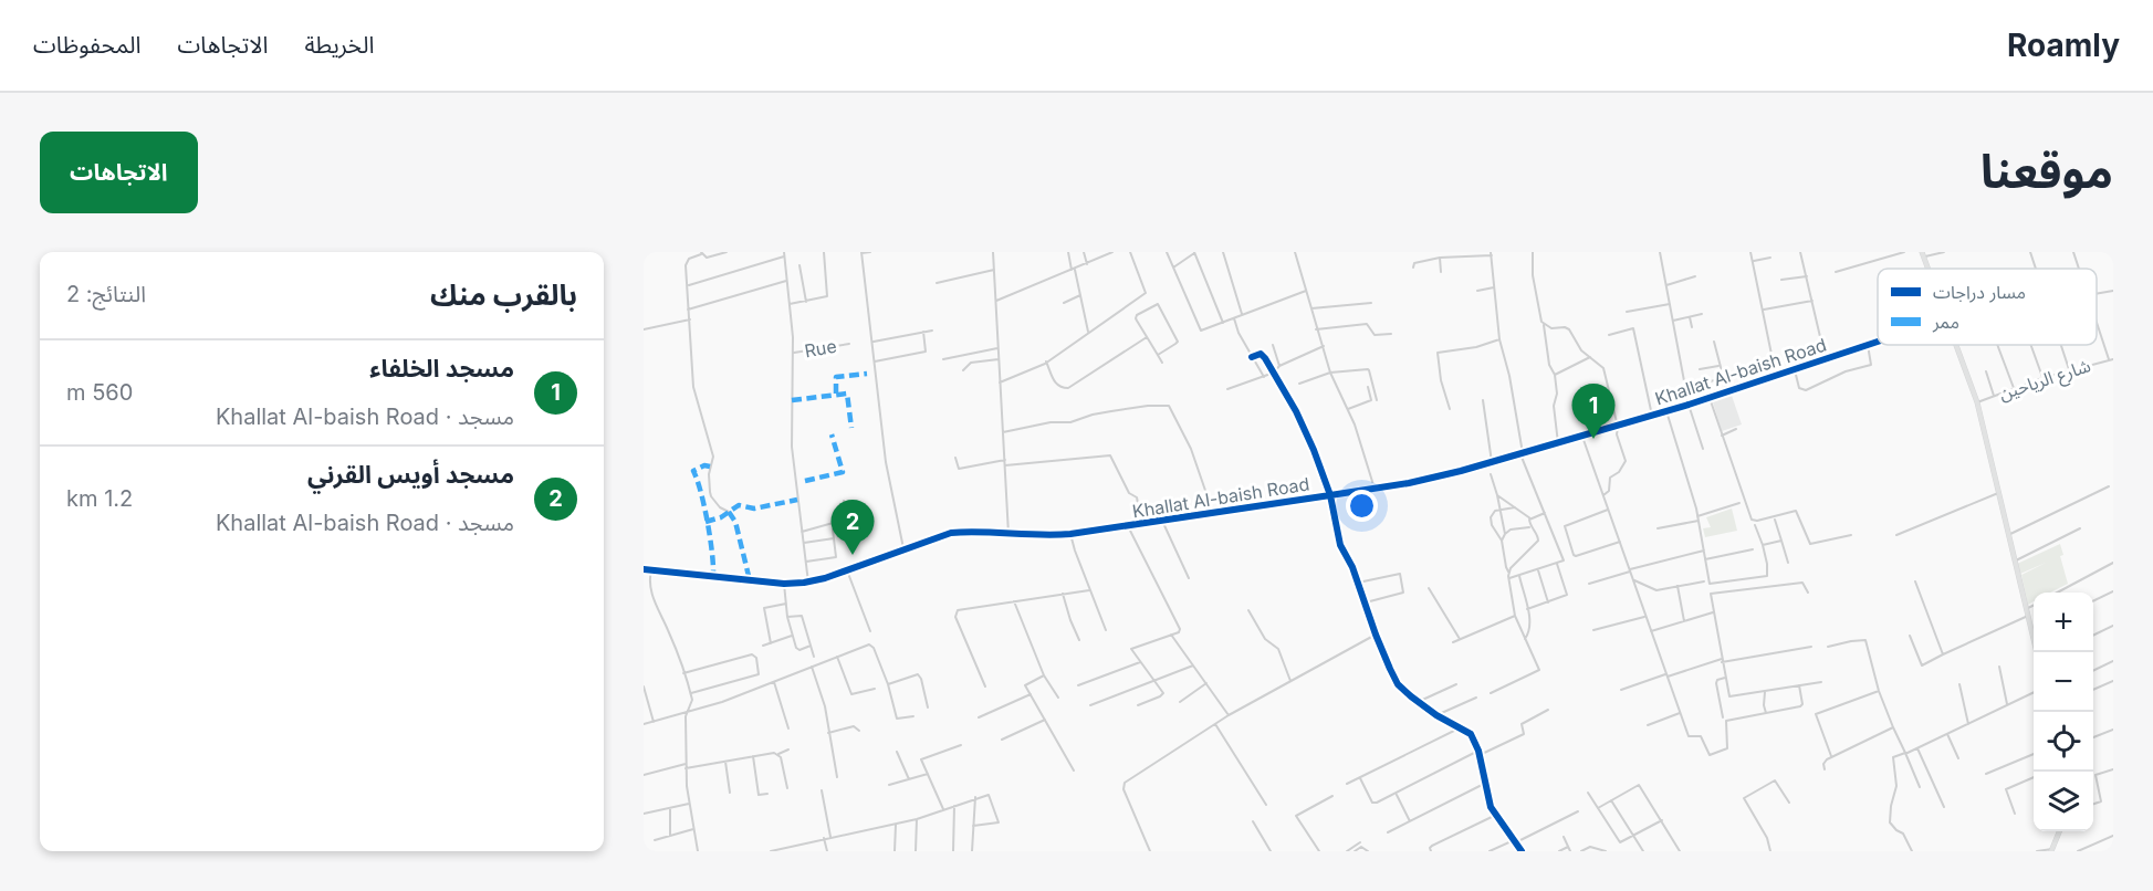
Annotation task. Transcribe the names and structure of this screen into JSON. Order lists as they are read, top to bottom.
{
  "streets": {
    "street": ["Rue", "Khallat Al-baish Road", "شارع الرياحين"]
  },
  "legend": ["مسار دراجات", "ممر"],
  "page": {
    "header": "Roamly",
    "nav": ["الخريطة", "الاتجاهات", "المحفوظات"],
    "title": "موقعنا",
    "buttons": "الاتجاهات",
    "heading": ["بالقرب منك", "النتائج: 2"],
    "list": [
      {
        "mark": "1",
        "name": "مسجد الخلفاء",
        "note": "مسجد · Khallat Al-baish Road",
        "value": "560 m"
      },
      {
        "mark": "2",
        "name": "مسجد أويس القرني",
        "note": "مسجد · Khallat Al-baish Road",
        "value": "1.2 km"
      }
    ],
    "pins": ["1", "2"],
    "map_buttons": ["+", "−"]
  }
}
